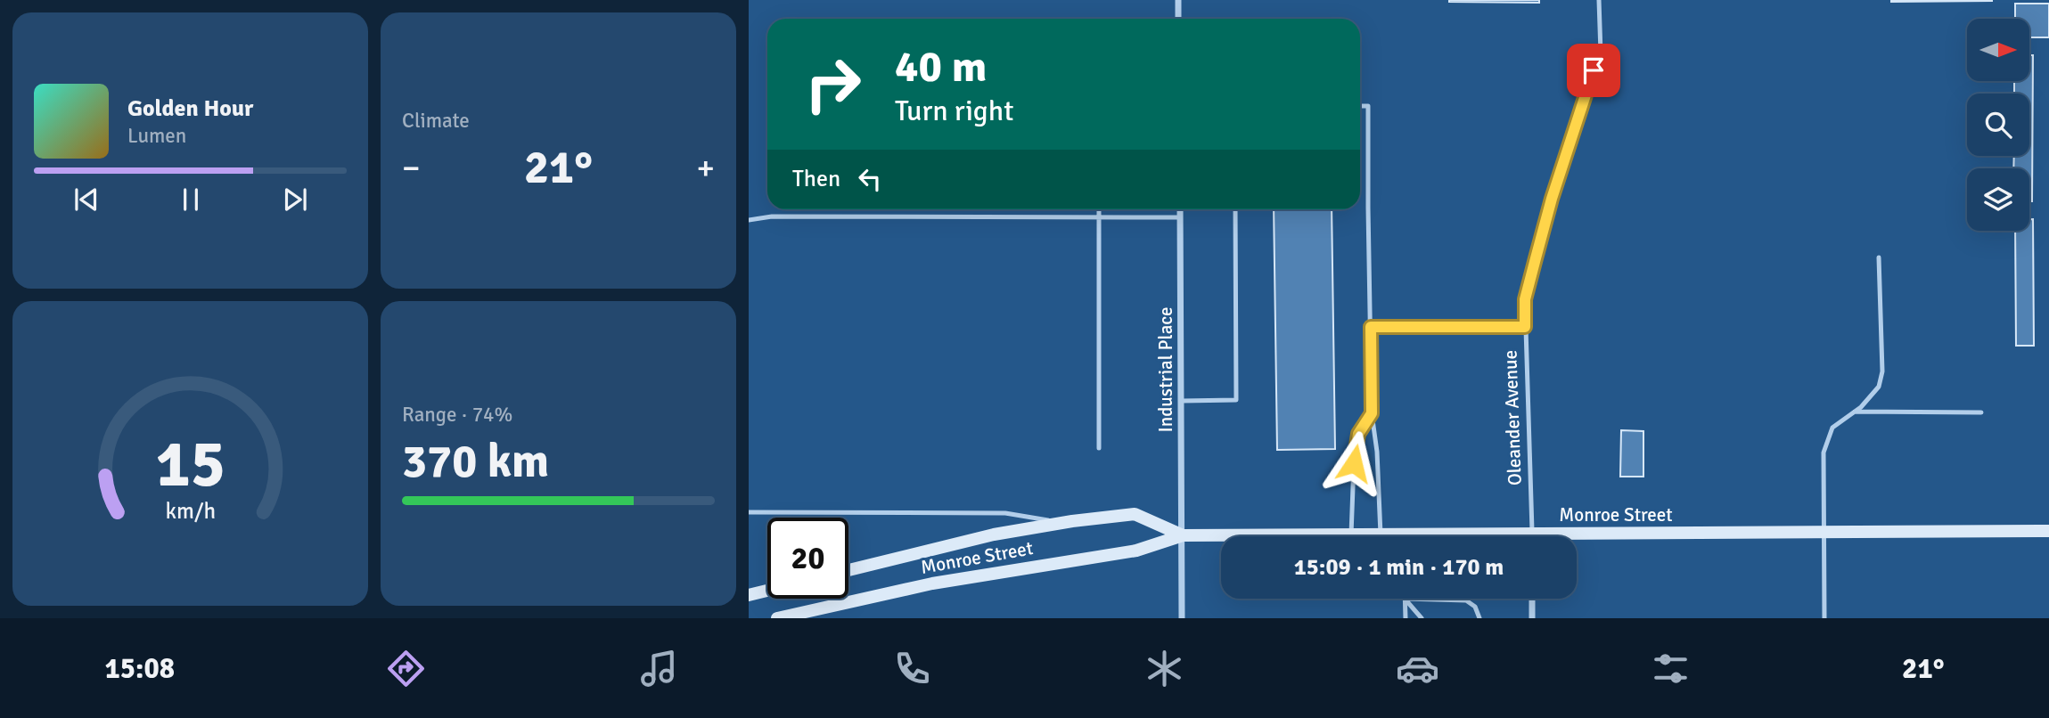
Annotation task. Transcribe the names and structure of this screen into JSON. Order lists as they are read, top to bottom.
{
  "streets": {
    "main road": ["Monroe Street"],
    "street": ["Industrial Place"],
    "lane": ["Oleander Avenue"]
  },
  "crossings": [
    ["Industrial Place", "Monroe Street"]
  ],
  "north": "right",
  "page": {
    "tile": [
      "Climate",
      ["Range · 74%", "370 km"]
    ],
    "turn": ["40 m", "Turn right"],
    "song": ["Golden Hour", "Lumen"],
    "heat": ["−", "21°", "+"],
    "then": "Then",
    "limit": "20",
    "trip": "15:09 · 1 min · 170 m",
    "tabs": ["15:08", "21°"],
    "gauge": ["15", "km/h"]
  }
}
